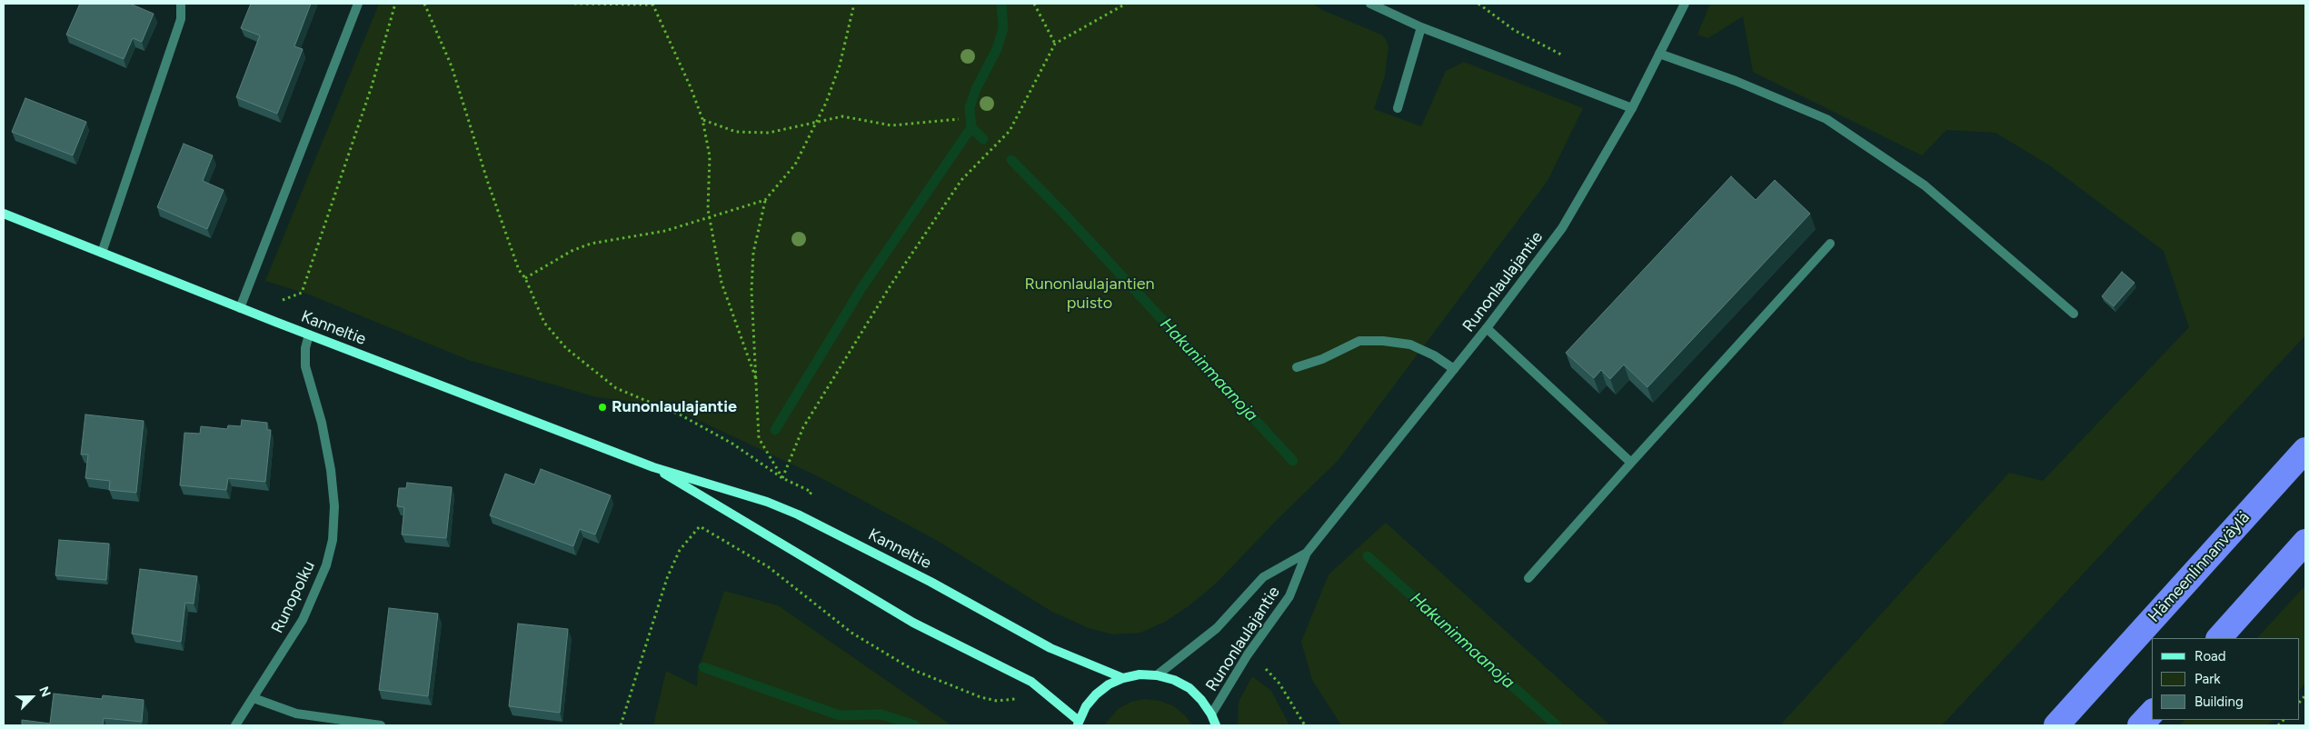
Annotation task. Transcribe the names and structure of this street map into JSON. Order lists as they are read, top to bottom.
{
  "streets": {
    "highway": ["Hämeenlinnanväylä"],
    "main road": ["Kanneltie"],
    "street": ["Runonlaulajantie", "Runopolku"]
  },
  "crossings": [
    ["Kanneltie", "Runopolku"]
  ],
  "water": ["Hakuninmaanoja"],
  "parks": ["Runonlaulajantien puisto"],
  "places": ["Runonlaulajantie"],
  "legend": ["Road", "Park", "Building"],
  "north": "top right"
}
